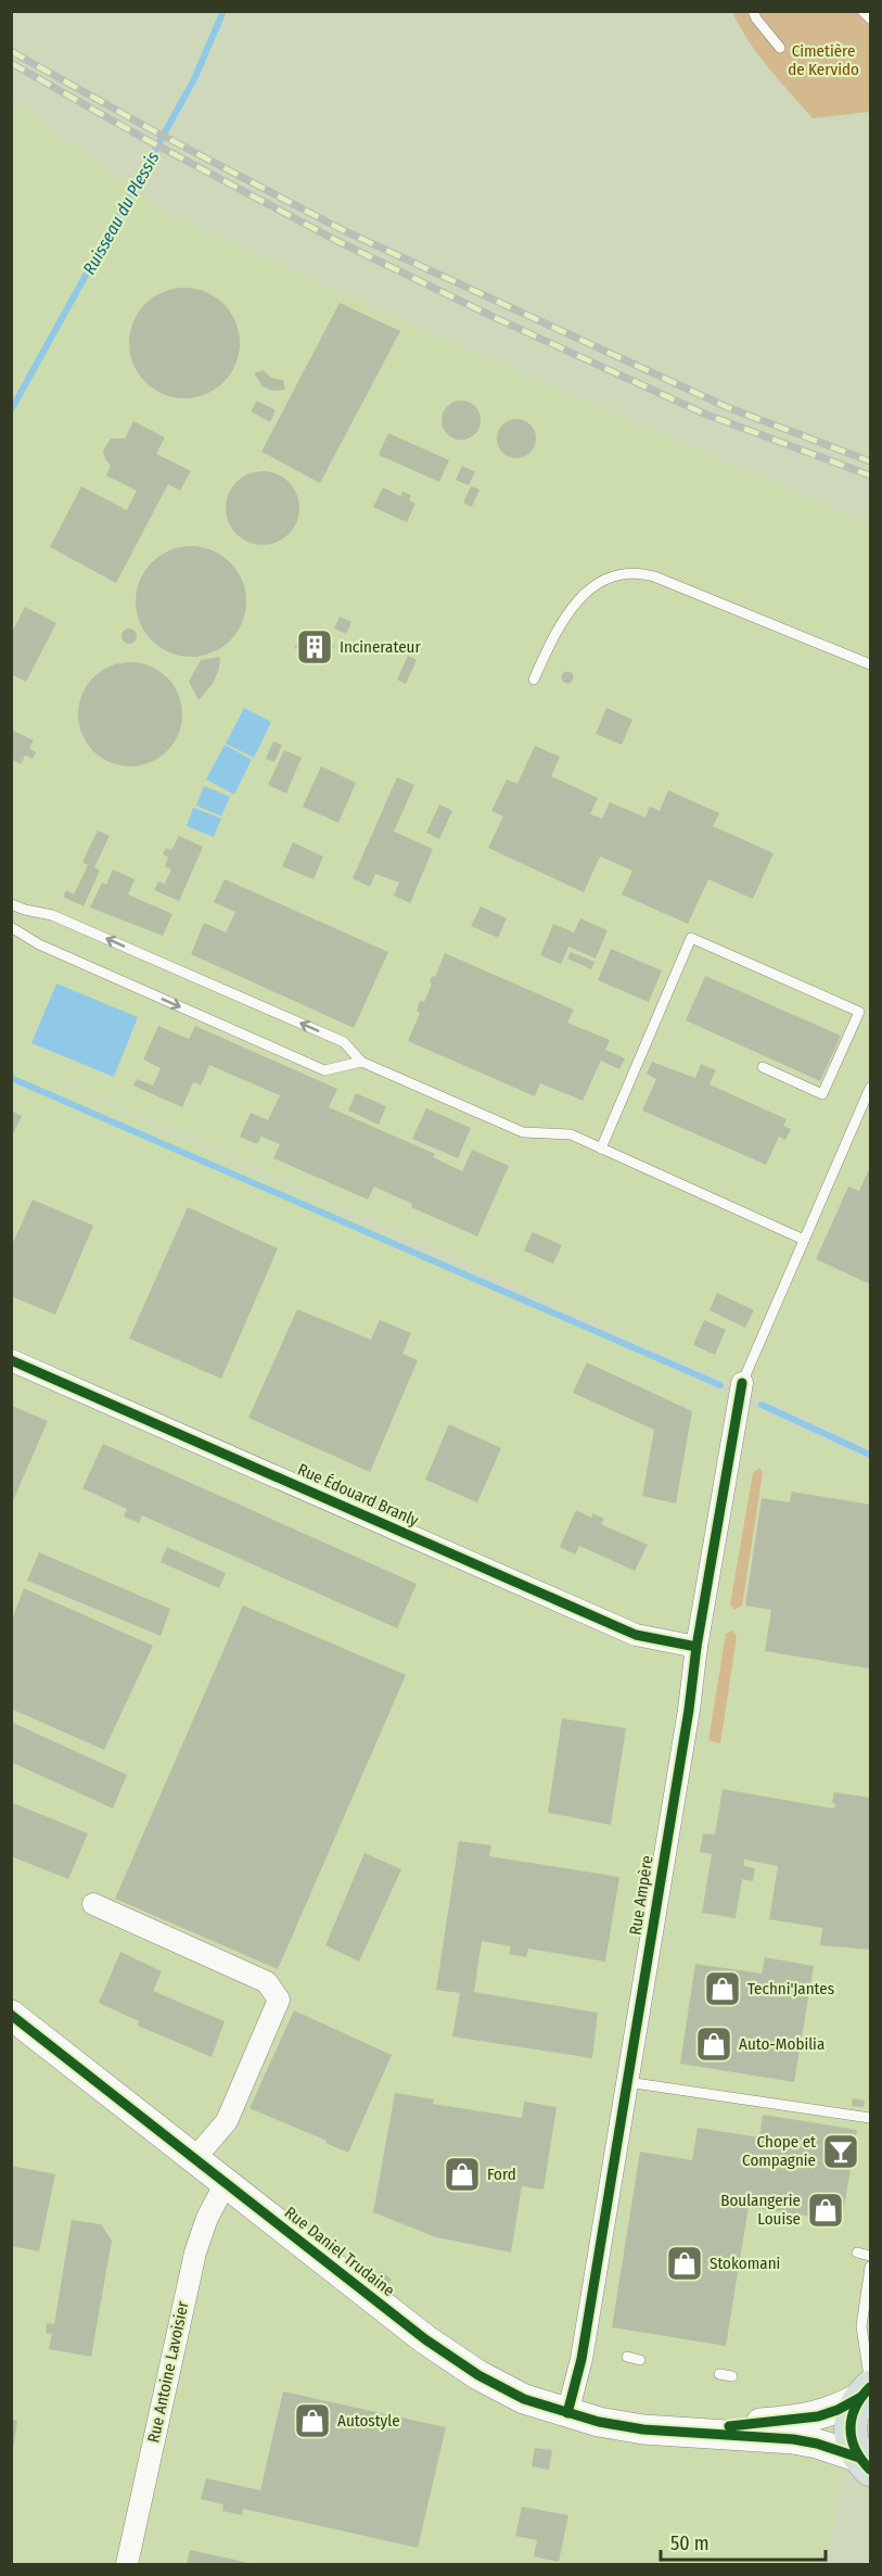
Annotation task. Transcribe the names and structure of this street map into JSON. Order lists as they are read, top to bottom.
{
  "streets": {
    "main road": ["Rue Daniel Trudaine"],
    "street": ["Rue Édouard Branly", "Rue Ampère", "Rue Antoine Lavoisier"]
  },
  "crossings": [
    ["Rue Édouard Branly", "Rue Ampère"],
    ["Rue Ampère", "Rue Daniel Trudaine"],
    ["Rue Daniel Trudaine", "Rue Antoine Lavoisier"]
  ],
  "water": ["Ruisseau du Plessis"],
  "parks": ["Cimetière de Kervido"],
  "places": {
    "building": ["Incinerateur"],
    "shop": [
      "Techni'Jantes",
      "Auto-Mobilia",
      "Ford",
      "Boulangerie Louise",
      "Stokomani",
      "Autostyle"
    ],
    "bar": ["Chope et Compagnie"]
  },
  "scale_bar": "50 m"
}
